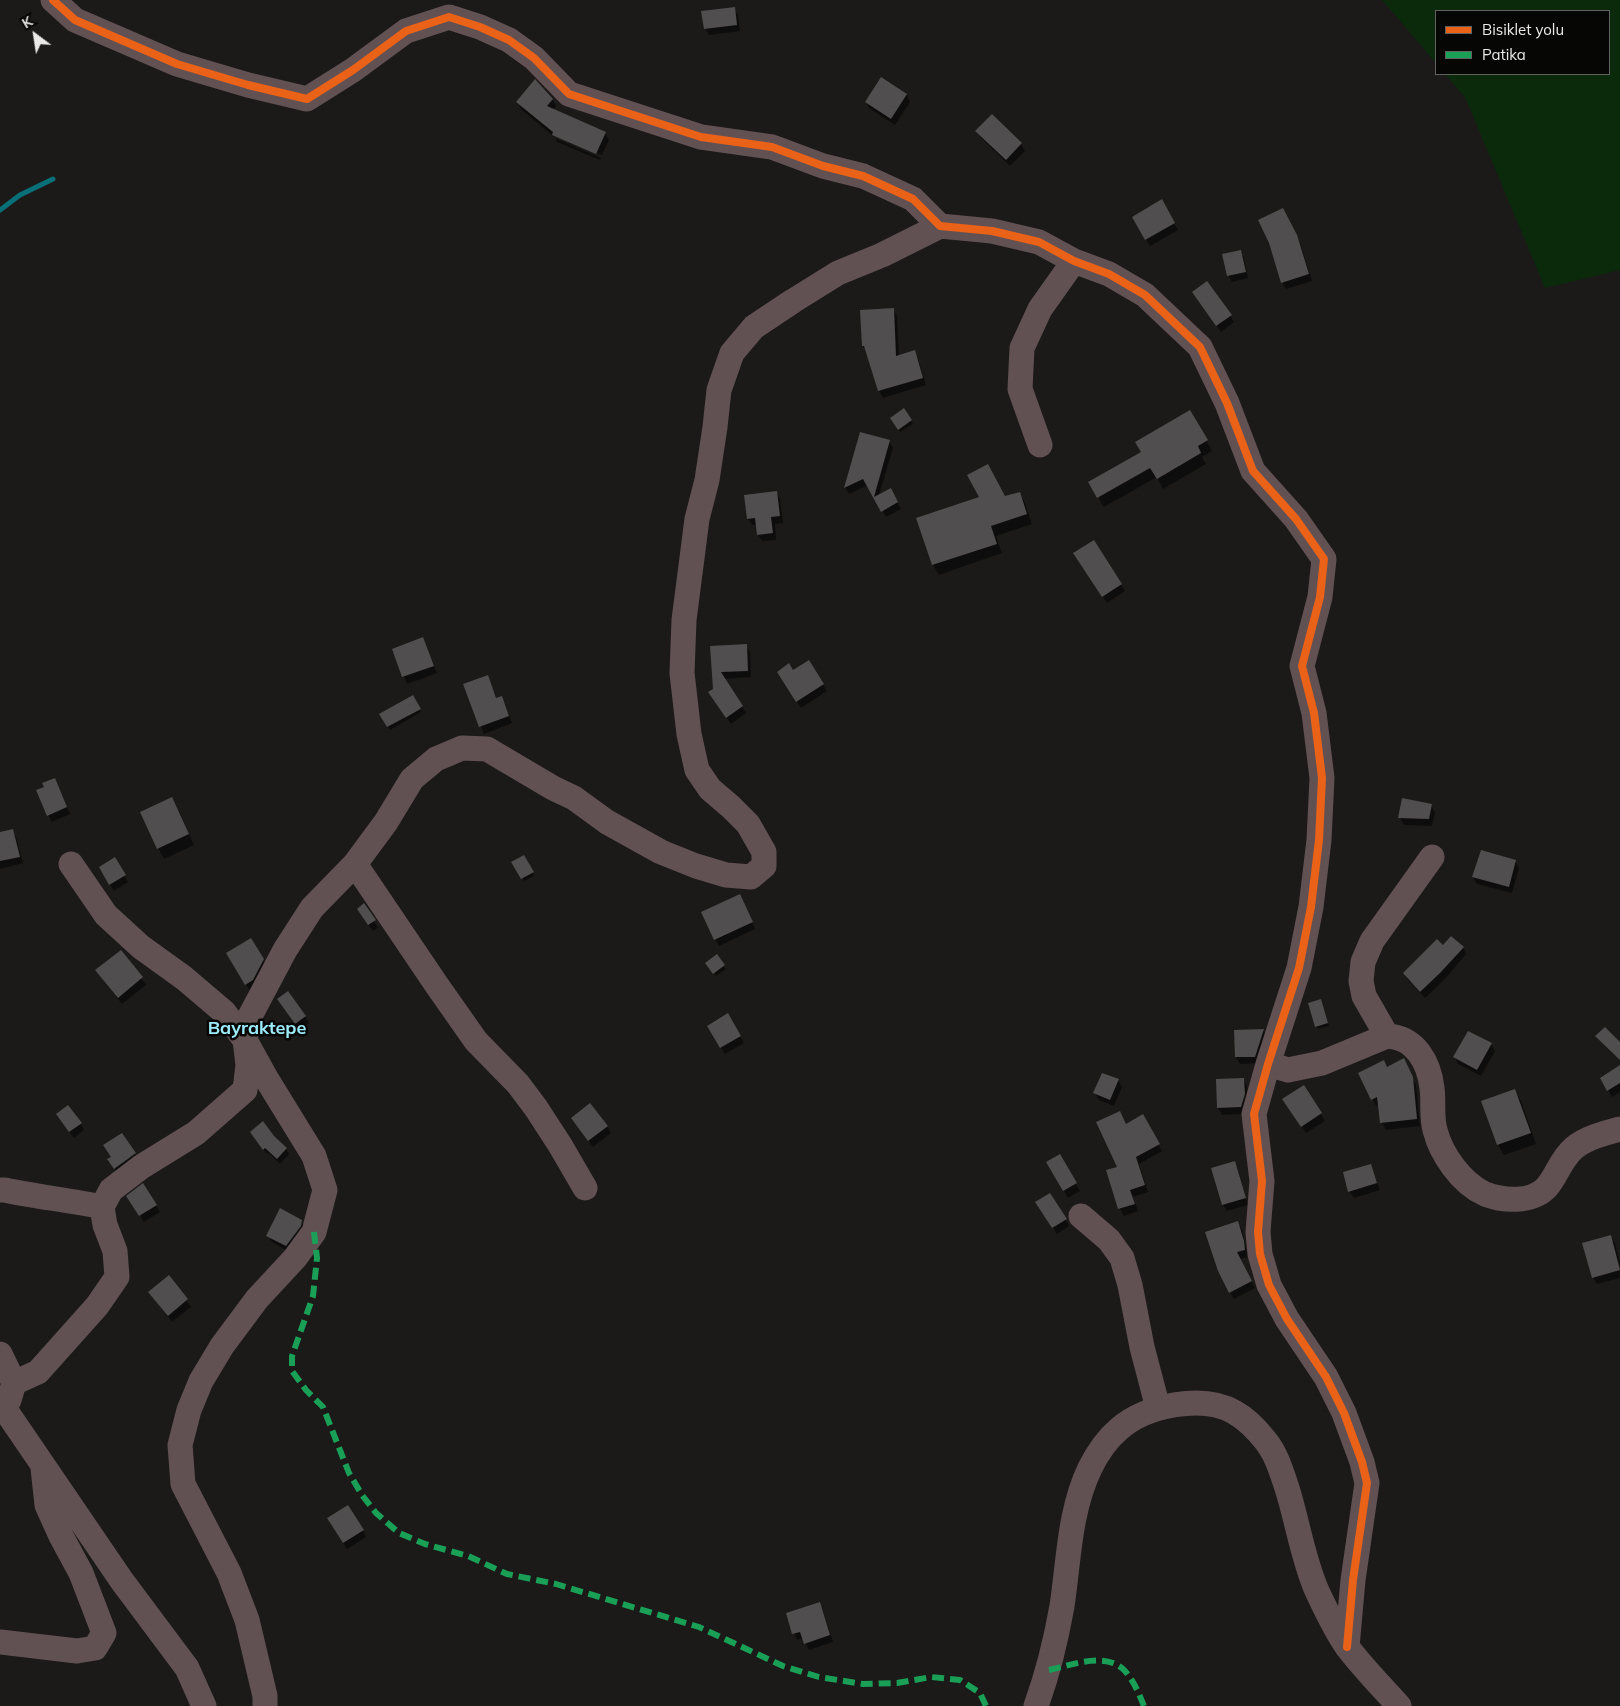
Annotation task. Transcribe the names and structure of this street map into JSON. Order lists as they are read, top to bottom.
{
  "districts": ["Bayraktepe"],
  "legend": ["Bisiklet yolu", "Patika"],
  "north": "top left"
}
